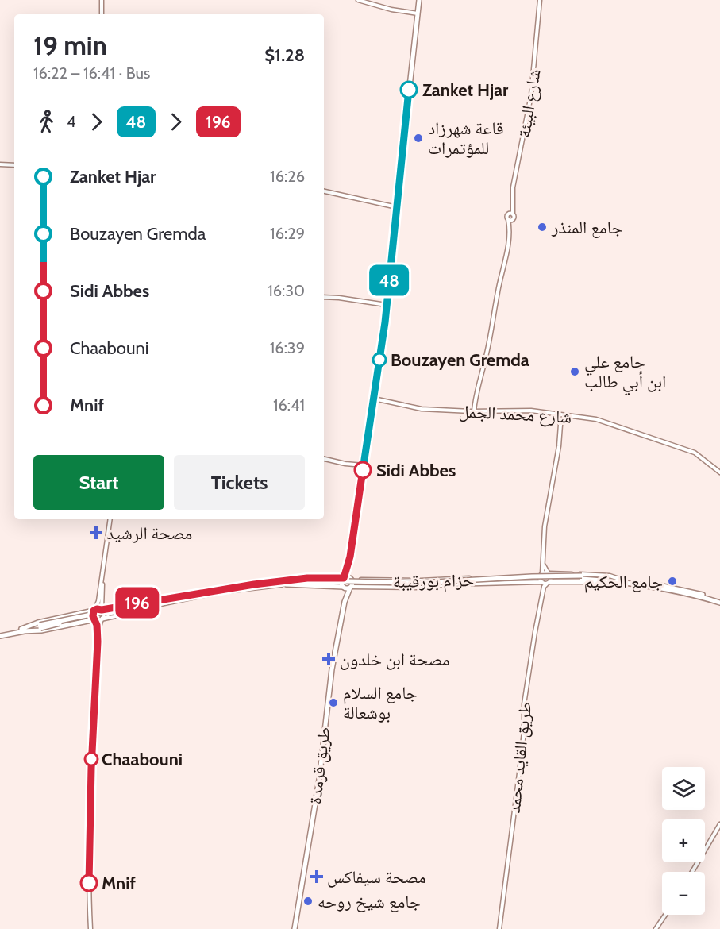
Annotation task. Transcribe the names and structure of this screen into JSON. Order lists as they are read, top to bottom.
{
  "streets": {
    "main road": [
      "شارع البيئة",
      "شارع محمد الجمل",
      "حزام بورقيبة",
      "طريق القايد محمد",
      "طريق قرمدة"
    ]
  },
  "crossings": [
    ["حزام بورقيبة", "طريق القايد محمد"],
    ["حزام بورقيبة", "طريق قرمدة"]
  ],
  "places": {
    "other": [
      "Zanket Hjar",
      "قاعة شهرزاد للمؤتمرات",
      "جامع المنذر",
      "Bouzayen Gremda",
      "جامع علي ابن أبي طالب",
      "Sidi Abbes",
      "جامع الحكيم",
      "جامع السلام بوشعالة",
      "Chaabouni",
      "Mnif",
      "جامع شيخ روحه"
    ],
    "health": ["مصحة الرشيد", "مصحة ابن خلدون", "مصحة سيفاكس"]
  },
  "lines": ["bus line 48", "bus line 196"],
  "page": {
    "on_map": ["48", "196"],
    "heading": ["19 min", "16:22 – 16:41 · Bus", "$1.28"],
    "legs": ["4", "48", "196"],
    "list": [
      {
        "name": "Zanket Hjar",
        "value": "16:26"
      },
      {
        "name": "Bouzayen Gremda",
        "value": "16:29"
      },
      {
        "name": "Sidi Abbes",
        "value": "16:30"
      },
      {
        "name": "Chaabouni",
        "value": "16:39"
      },
      {
        "name": "Mnif",
        "value": "16:41"
      }
    ],
    "buttons": ["Start", "Tickets"],
    "map_buttons": ["+", "−"]
  }
}
